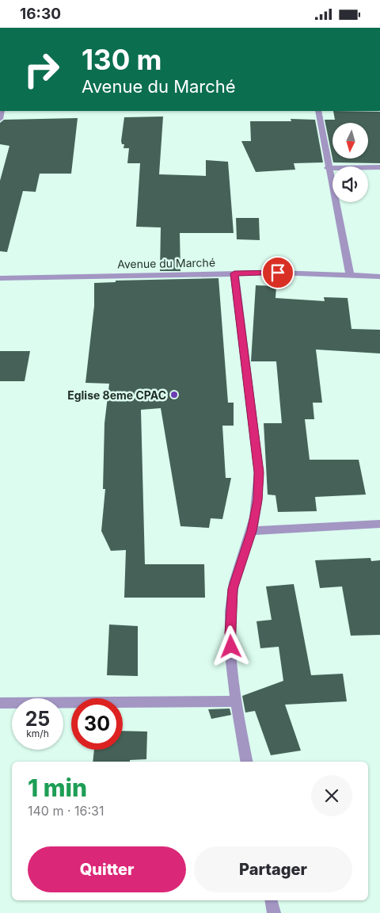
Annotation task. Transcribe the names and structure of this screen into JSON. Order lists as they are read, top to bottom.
{
  "streets": {
    "street": ["Avenue du Marché"]
  },
  "places": ["Eglise 8eme CPAC"],
  "north": "bottom",
  "page": {
    "status": "16:30",
    "turn": ["130 m", "Avenue du Marché"],
    "speed": "25 km/h",
    "limit": "30",
    "heading": ["1 min", "140 m · 16:31"],
    "buttons": ["Quitter", "Partager"]
  }
}
